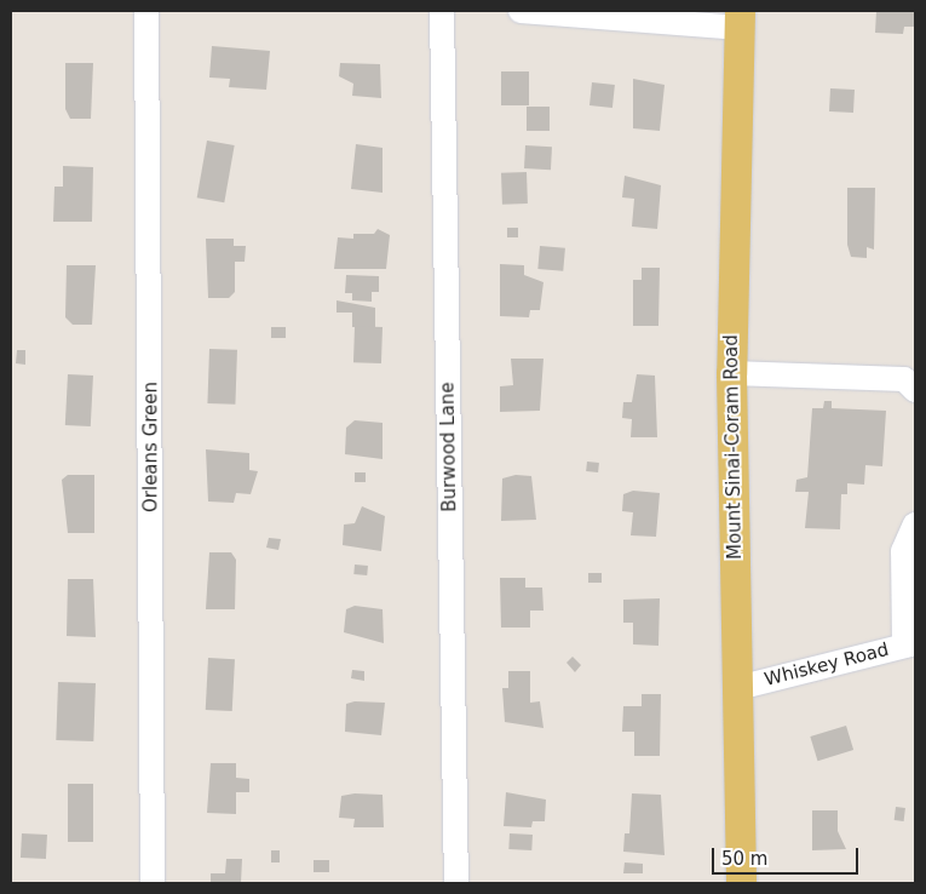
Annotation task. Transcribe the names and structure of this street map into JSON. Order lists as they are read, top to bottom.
{
  "streets": {
    "main road": ["Mount Sinai-Coram Road"],
    "street": ["Orleans Green", "Burwood Lane", "Whiskey Road"]
  },
  "crossings": [
    ["Mount Sinai-Coram Road", "Whiskey Road"]
  ],
  "scale_bar": "50 m"
}
